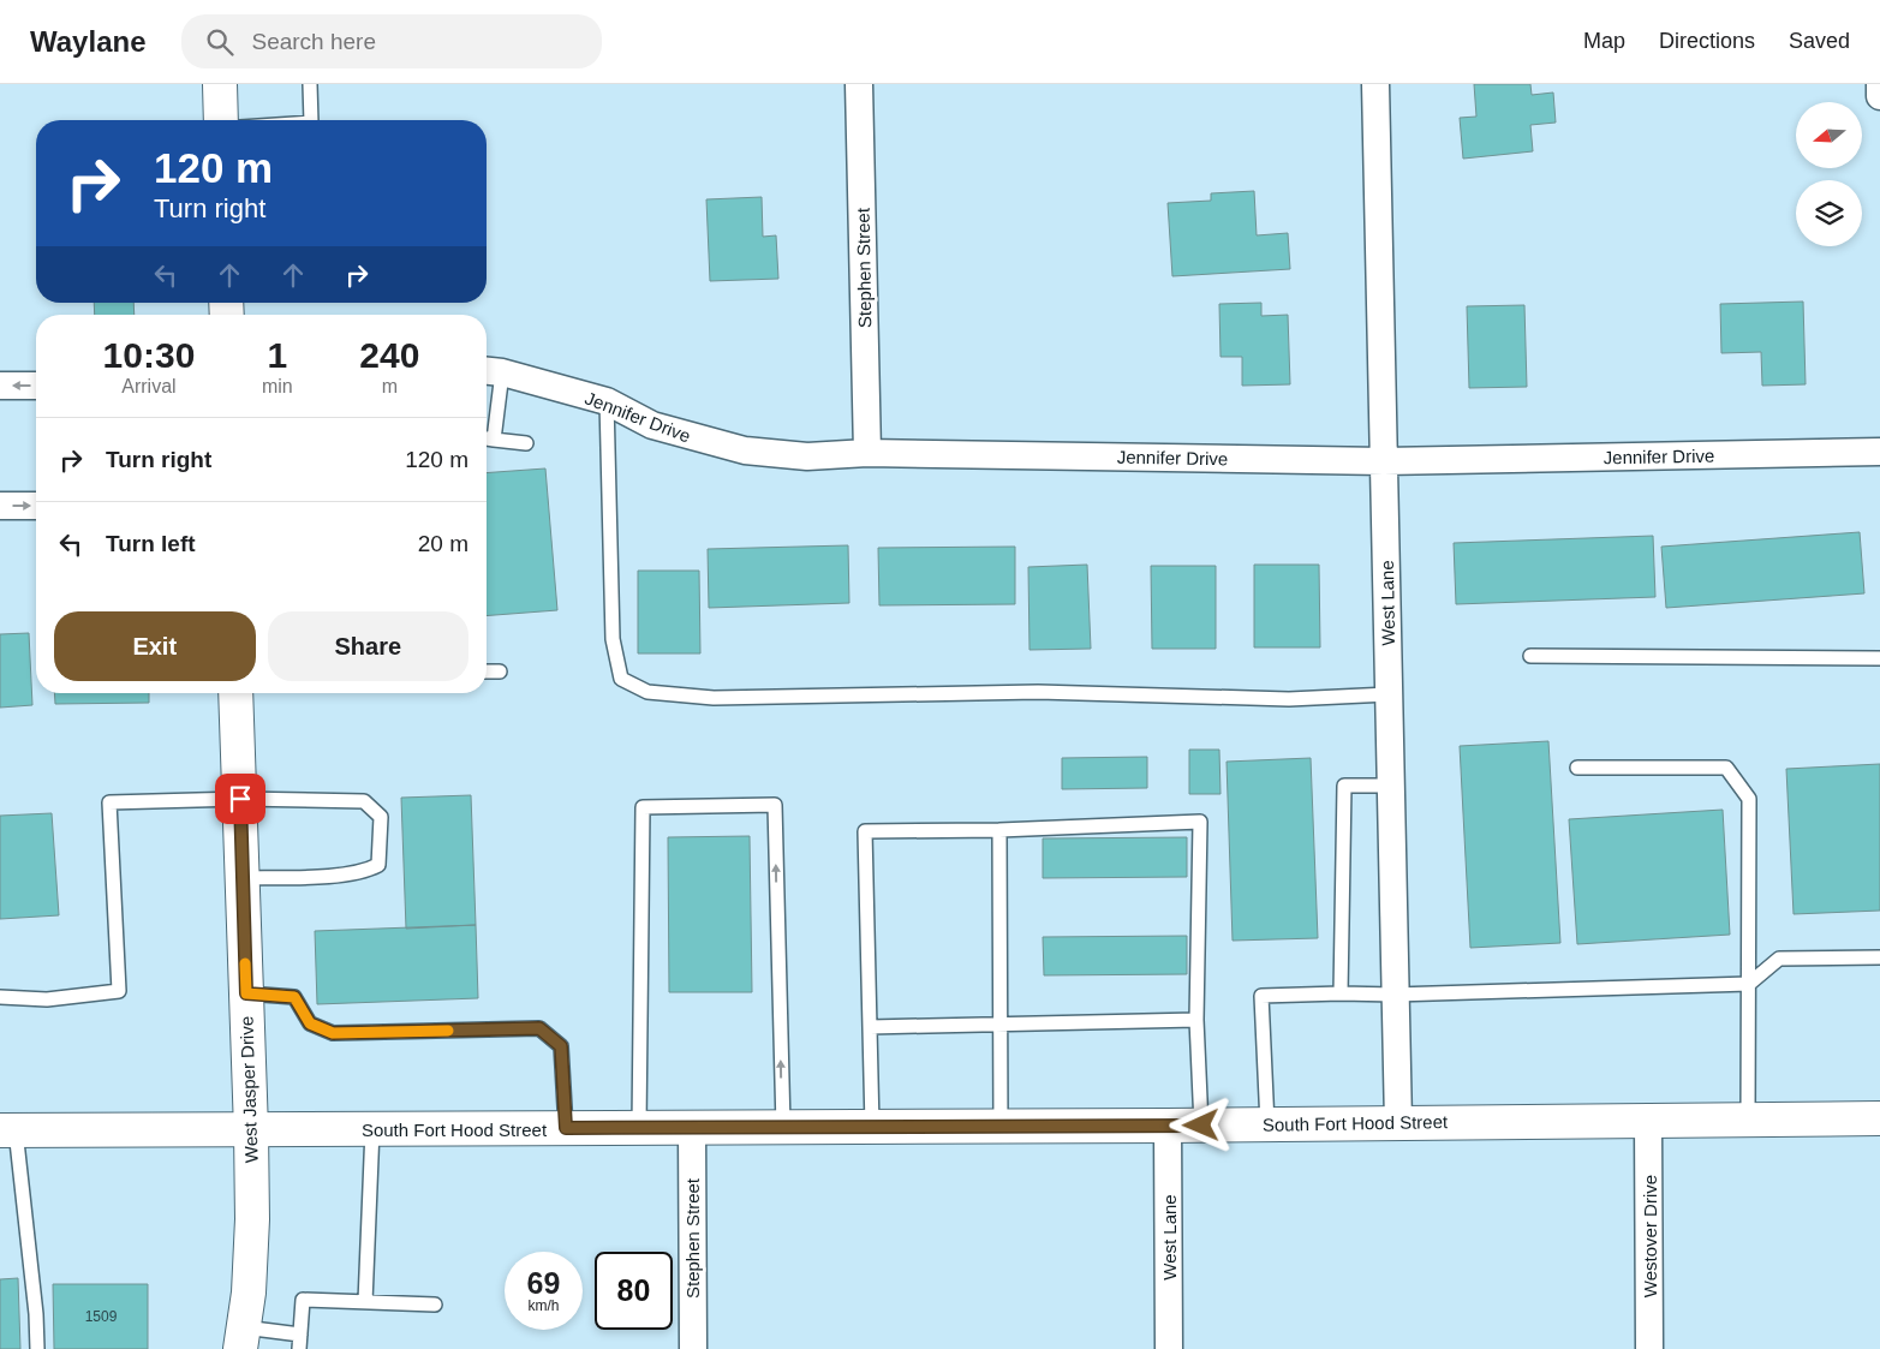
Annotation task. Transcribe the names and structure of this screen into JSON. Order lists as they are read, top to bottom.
{
  "streets": {
    "main road": ["West Jasper Drive", "South Fort Hood Street"],
    "street": [
      "Stephen Street",
      "Jennifer Drive",
      "West Lane",
      "Westover Drive"
    ]
  },
  "crossings": [
    ["Stephen Street", "Jennifer Drive"],
    ["Stephen Street", "South Fort Hood Street"],
    ["Jennifer Drive", "West Lane"],
    ["West Lane", "South Fort Hood Street"],
    ["West Jasper Drive", "South Fort Hood Street"],
    ["South Fort Hood Street", "Westover Drive"]
  ],
  "house_numbers": ["1509"],
  "north": "left",
  "page": {
    "header": "Waylane",
    "search": "Search here",
    "nav": ["Map", "Directions", "Saved"],
    "turn": ["120 m", "Turn right"],
    "eta": [
      "10:30",
      "Arrival",
      "1",
      "min",
      "240",
      "m"
    ],
    "list": [
      {
        "name": "Turn right",
        "value": "120 m"
      },
      {
        "name": "Turn left",
        "value": "20 m"
      }
    ],
    "buttons": ["Exit", "Share"],
    "speed": "69 km/h",
    "limit": "80"
  }
}
